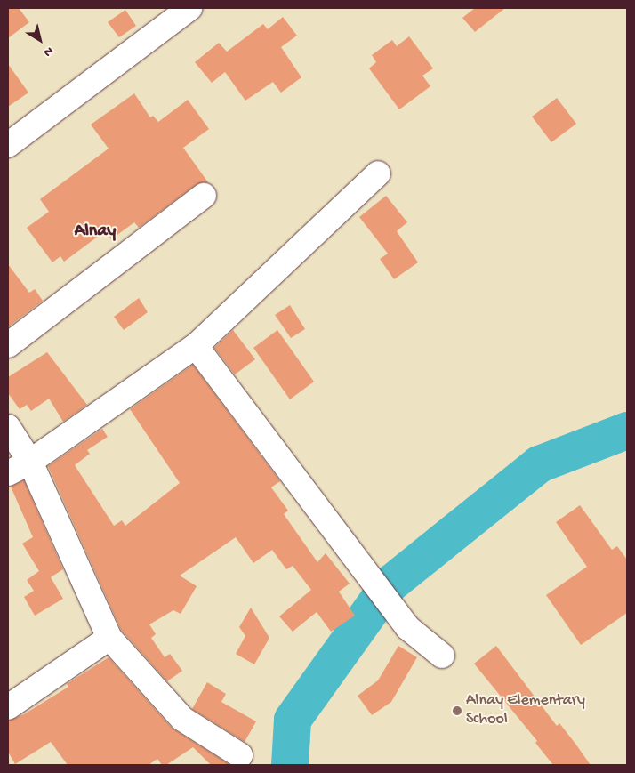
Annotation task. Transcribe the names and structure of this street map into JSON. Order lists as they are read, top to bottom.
{
  "districts": ["Alnay"],
  "places": ["Alnay Elementary School"],
  "north": "bottom right"
}
